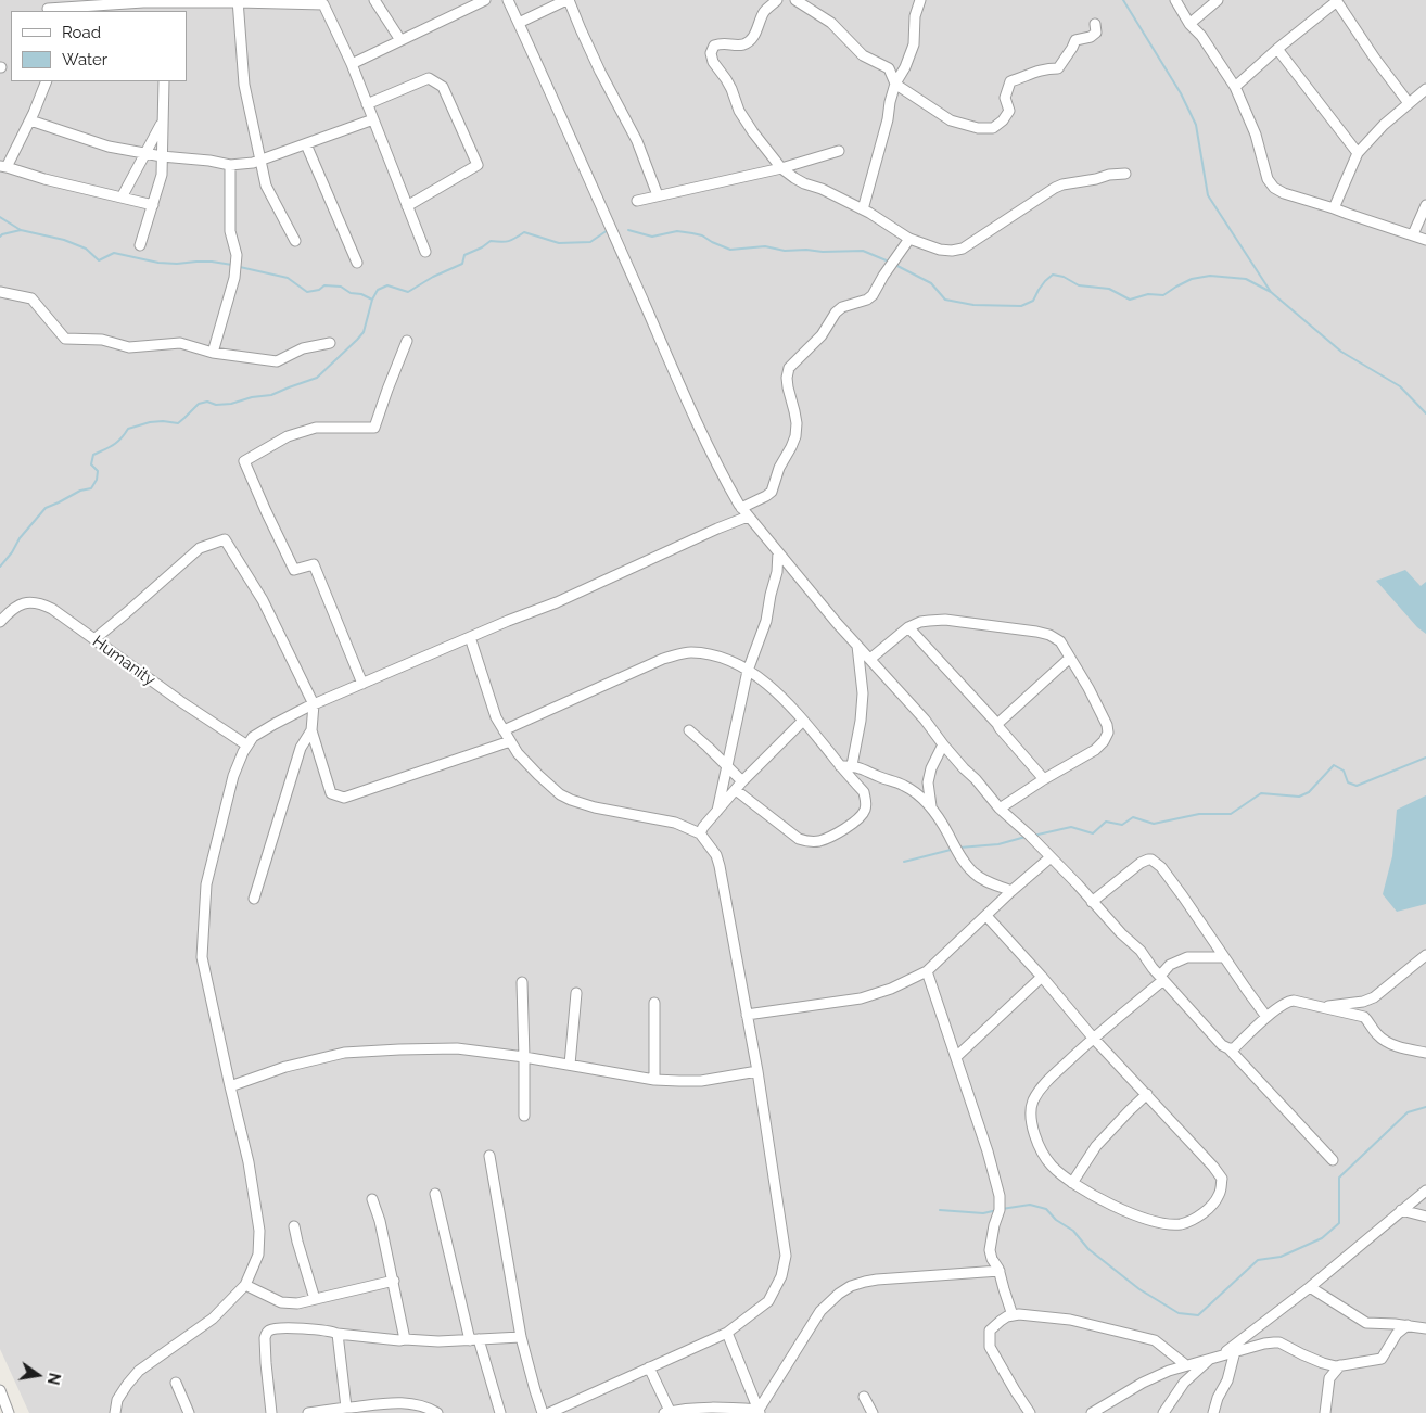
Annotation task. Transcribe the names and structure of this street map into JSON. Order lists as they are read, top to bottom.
{
  "streets": {
    "street": ["Humanity"]
  },
  "legend": ["Road", "Water"],
  "north": "right"
}
